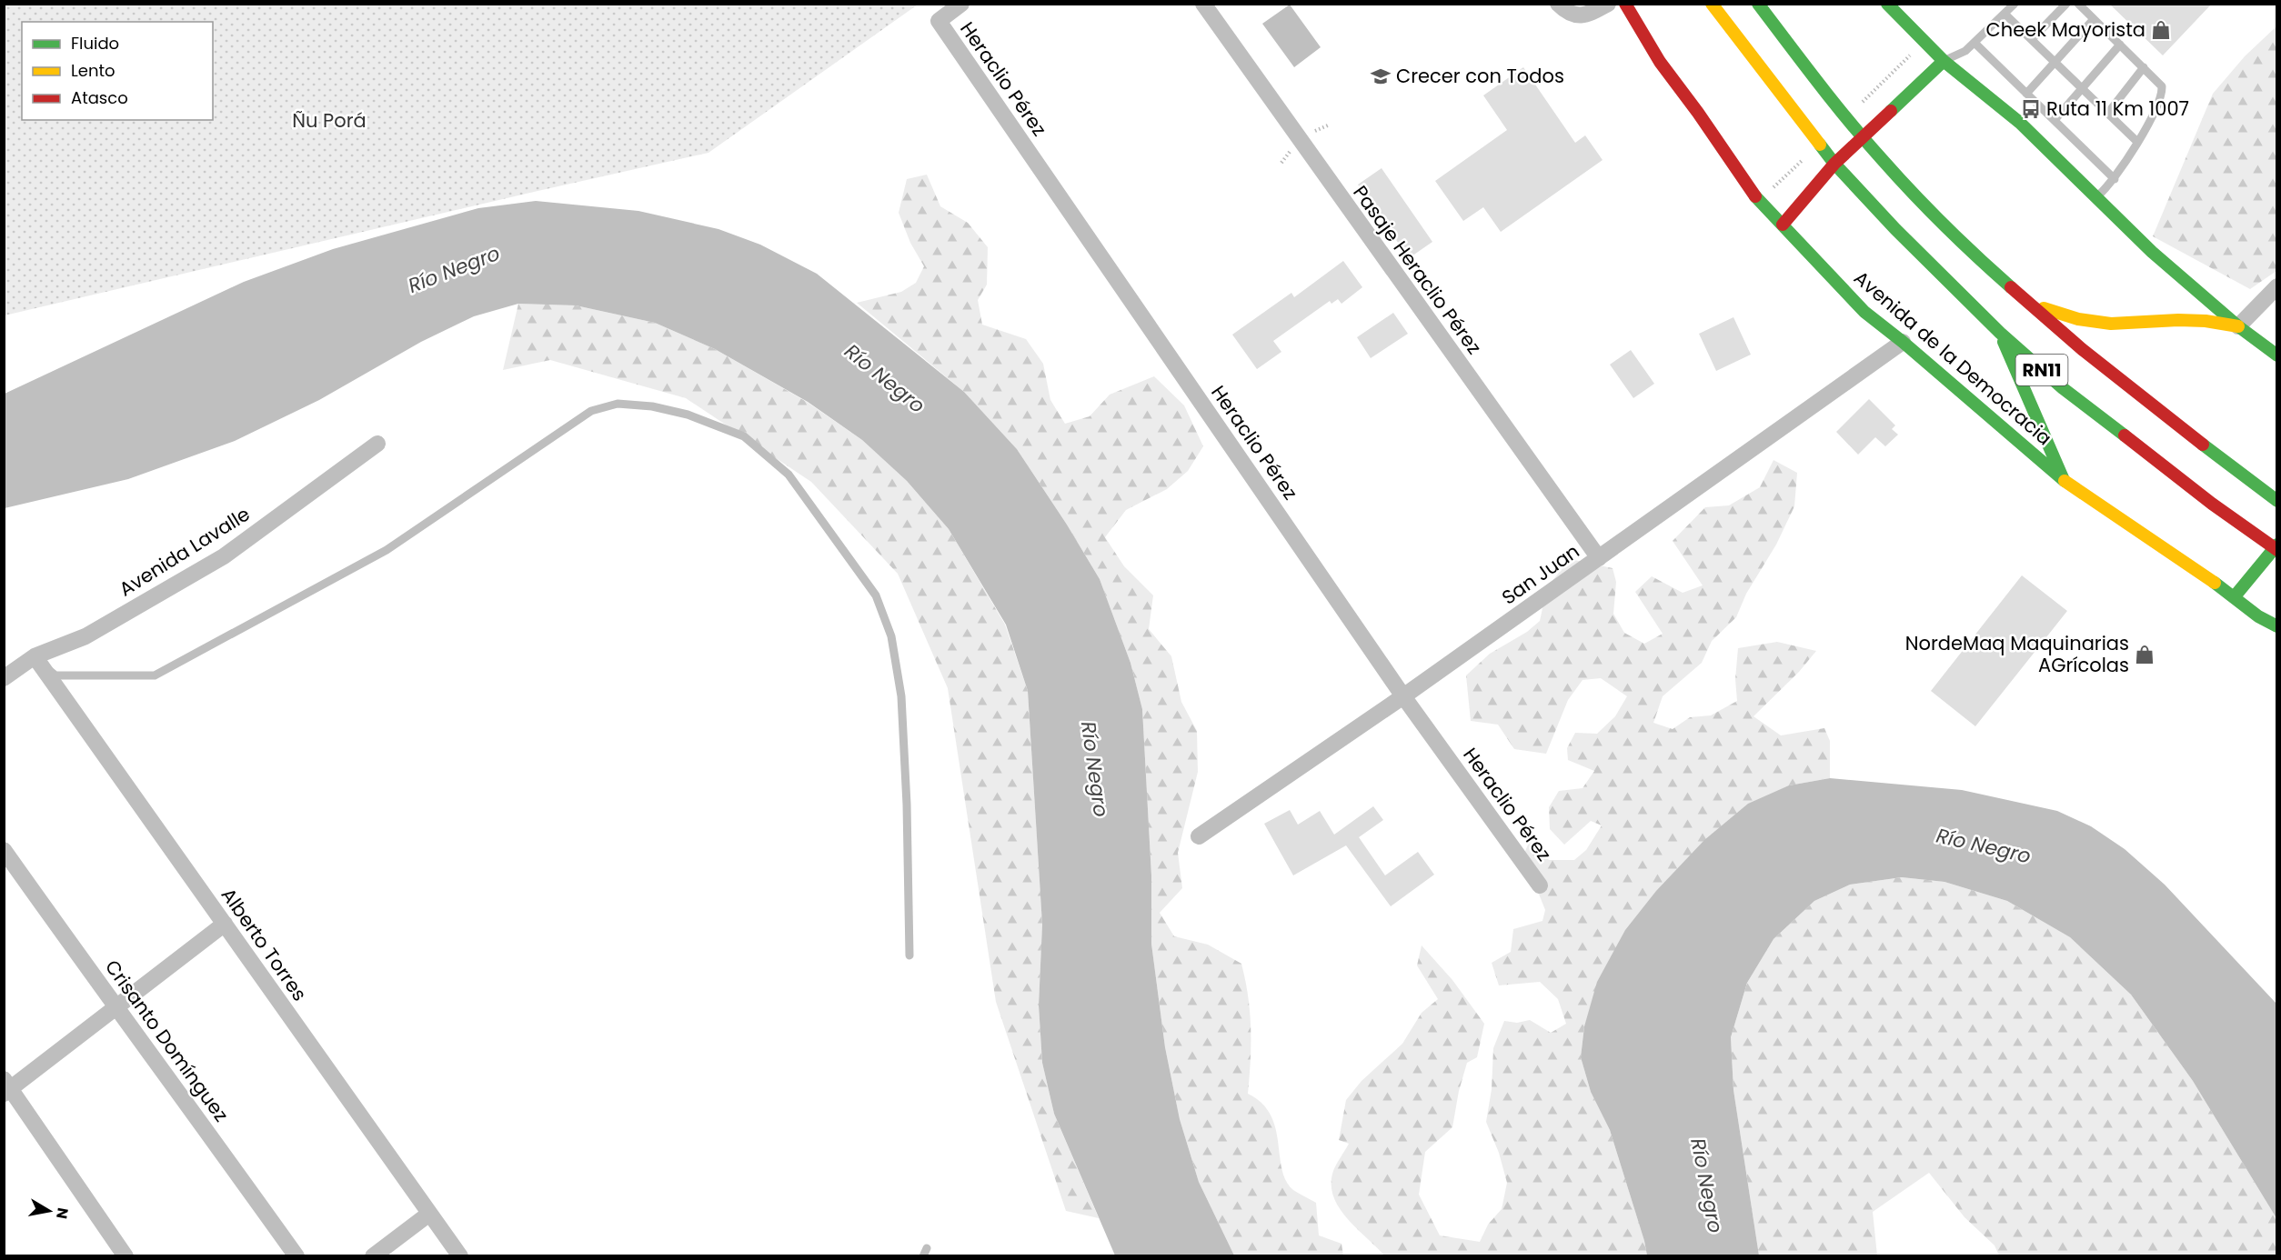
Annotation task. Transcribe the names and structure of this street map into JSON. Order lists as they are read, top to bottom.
{
  "streets": {
    "main road": ["Avenida de la Democracia", "RN11"],
    "street": [
      "Heraclio Pérez",
      "Pasaje Heraclio Pérez",
      "Avenida Lavalle",
      "San Juan",
      "Alberto Torres",
      "Crisanto Domínguez"
    ]
  },
  "crossings": [
    ["Heraclio Pérez", "San Juan"],
    ["Pasaje Heraclio Pérez", "San Juan"],
    ["Avenida de la Democracia", "San Juan"],
    ["Avenida Lavalle", "Alberto Torres"]
  ],
  "water": ["Río Negro"],
  "parks": ["Ñu Porá"],
  "places": {
    "shop": ["Cheek Mayorista", "NordeMaq Maquinarias AGrícolas"],
    "school or university": ["Crecer con Todos"],
    "bus stop": ["Ruta 11 Km 1007"]
  },
  "legend": ["Fluido", "Lento", "Atasco"],
  "north": "right"
}
